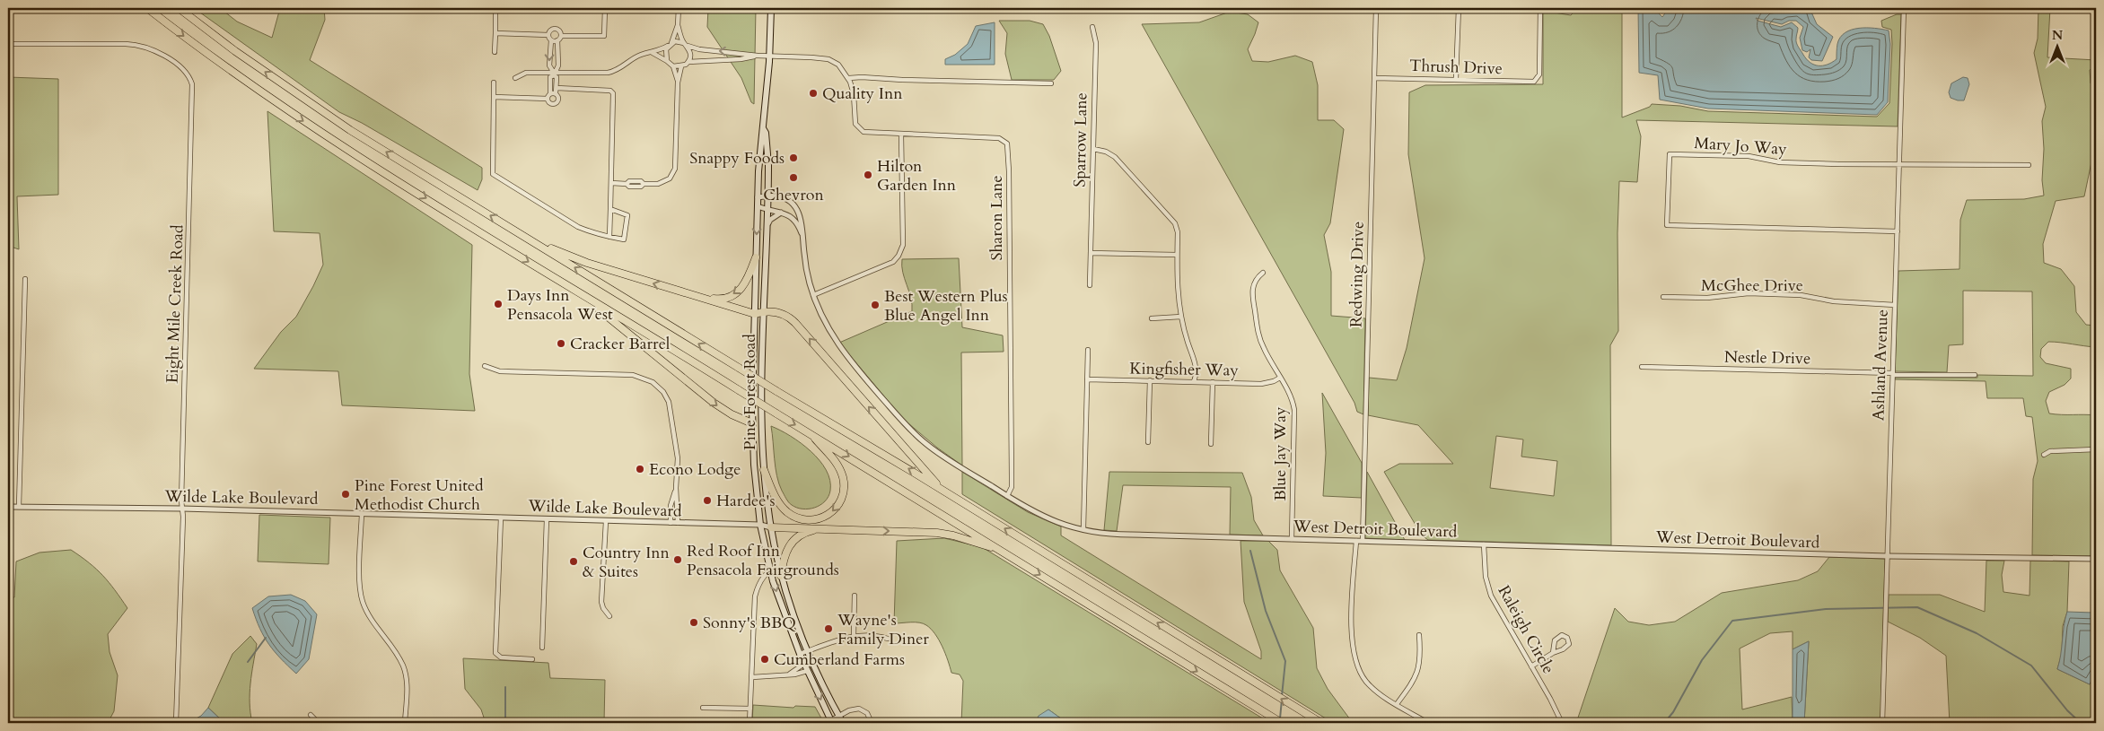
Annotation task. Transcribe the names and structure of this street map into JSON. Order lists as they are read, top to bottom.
{
  "streets": {
    "main road": ["Pine Forest Road"],
    "street": [
      "Thrush Drive",
      "Sparrow Lane",
      "Mary Jo Way",
      "Sharon Lane",
      "Redwing Drive",
      "McGhee Drive",
      "Eight Mile Creek Road",
      "Nestle Drive",
      "Ashland Avenue",
      "Kingfisher Way",
      "Blue Jay Way",
      "Wilde Lake Boulevard",
      "West Detroit Boulevard",
      "Raleigh Circle"
    ]
  },
  "crossings": [
    ["Thrush Drive", "Redwing Drive"],
    ["Mary Jo Way", "Ashland Avenue"],
    ["Sharon Lane", "West Detroit Boulevard"],
    ["Redwing Drive", "West Detroit Boulevard"],
    ["McGhee Drive", "Ashland Avenue"],
    ["Eight Mile Creek Road", "Wilde Lake Boulevard"],
    ["Nestle Drive", "Ashland Avenue"],
    ["Ashland Avenue", "West Detroit Boulevard"],
    ["Kingfisher Way", "Blue Jay Way"],
    ["Pine Forest Road", "Wilde Lake Boulevard"],
    ["Pine Forest Road", "West Detroit Boulevard"],
    ["Blue Jay Way", "West Detroit Boulevard"],
    ["West Detroit Boulevard", "Raleigh Circle"]
  ],
  "places": [
    "Quality Inn",
    "Snappy Foods",
    "Hilton Garden Inn",
    "Chevron",
    "Days Inn Pensacola West",
    "Best Western Plus Blue Angel Inn",
    "Cracker Barrel",
    "Econo Lodge",
    "Pine Forest United Methodist Church",
    "Hardee's",
    "Red Roof Inn Pensacola Fairgrounds",
    "Country Inn & Suites",
    "Sonny's BBQ",
    "Wayne's Family Diner",
    "Cumberland Farms"
  ],
  "north": "top"
}
